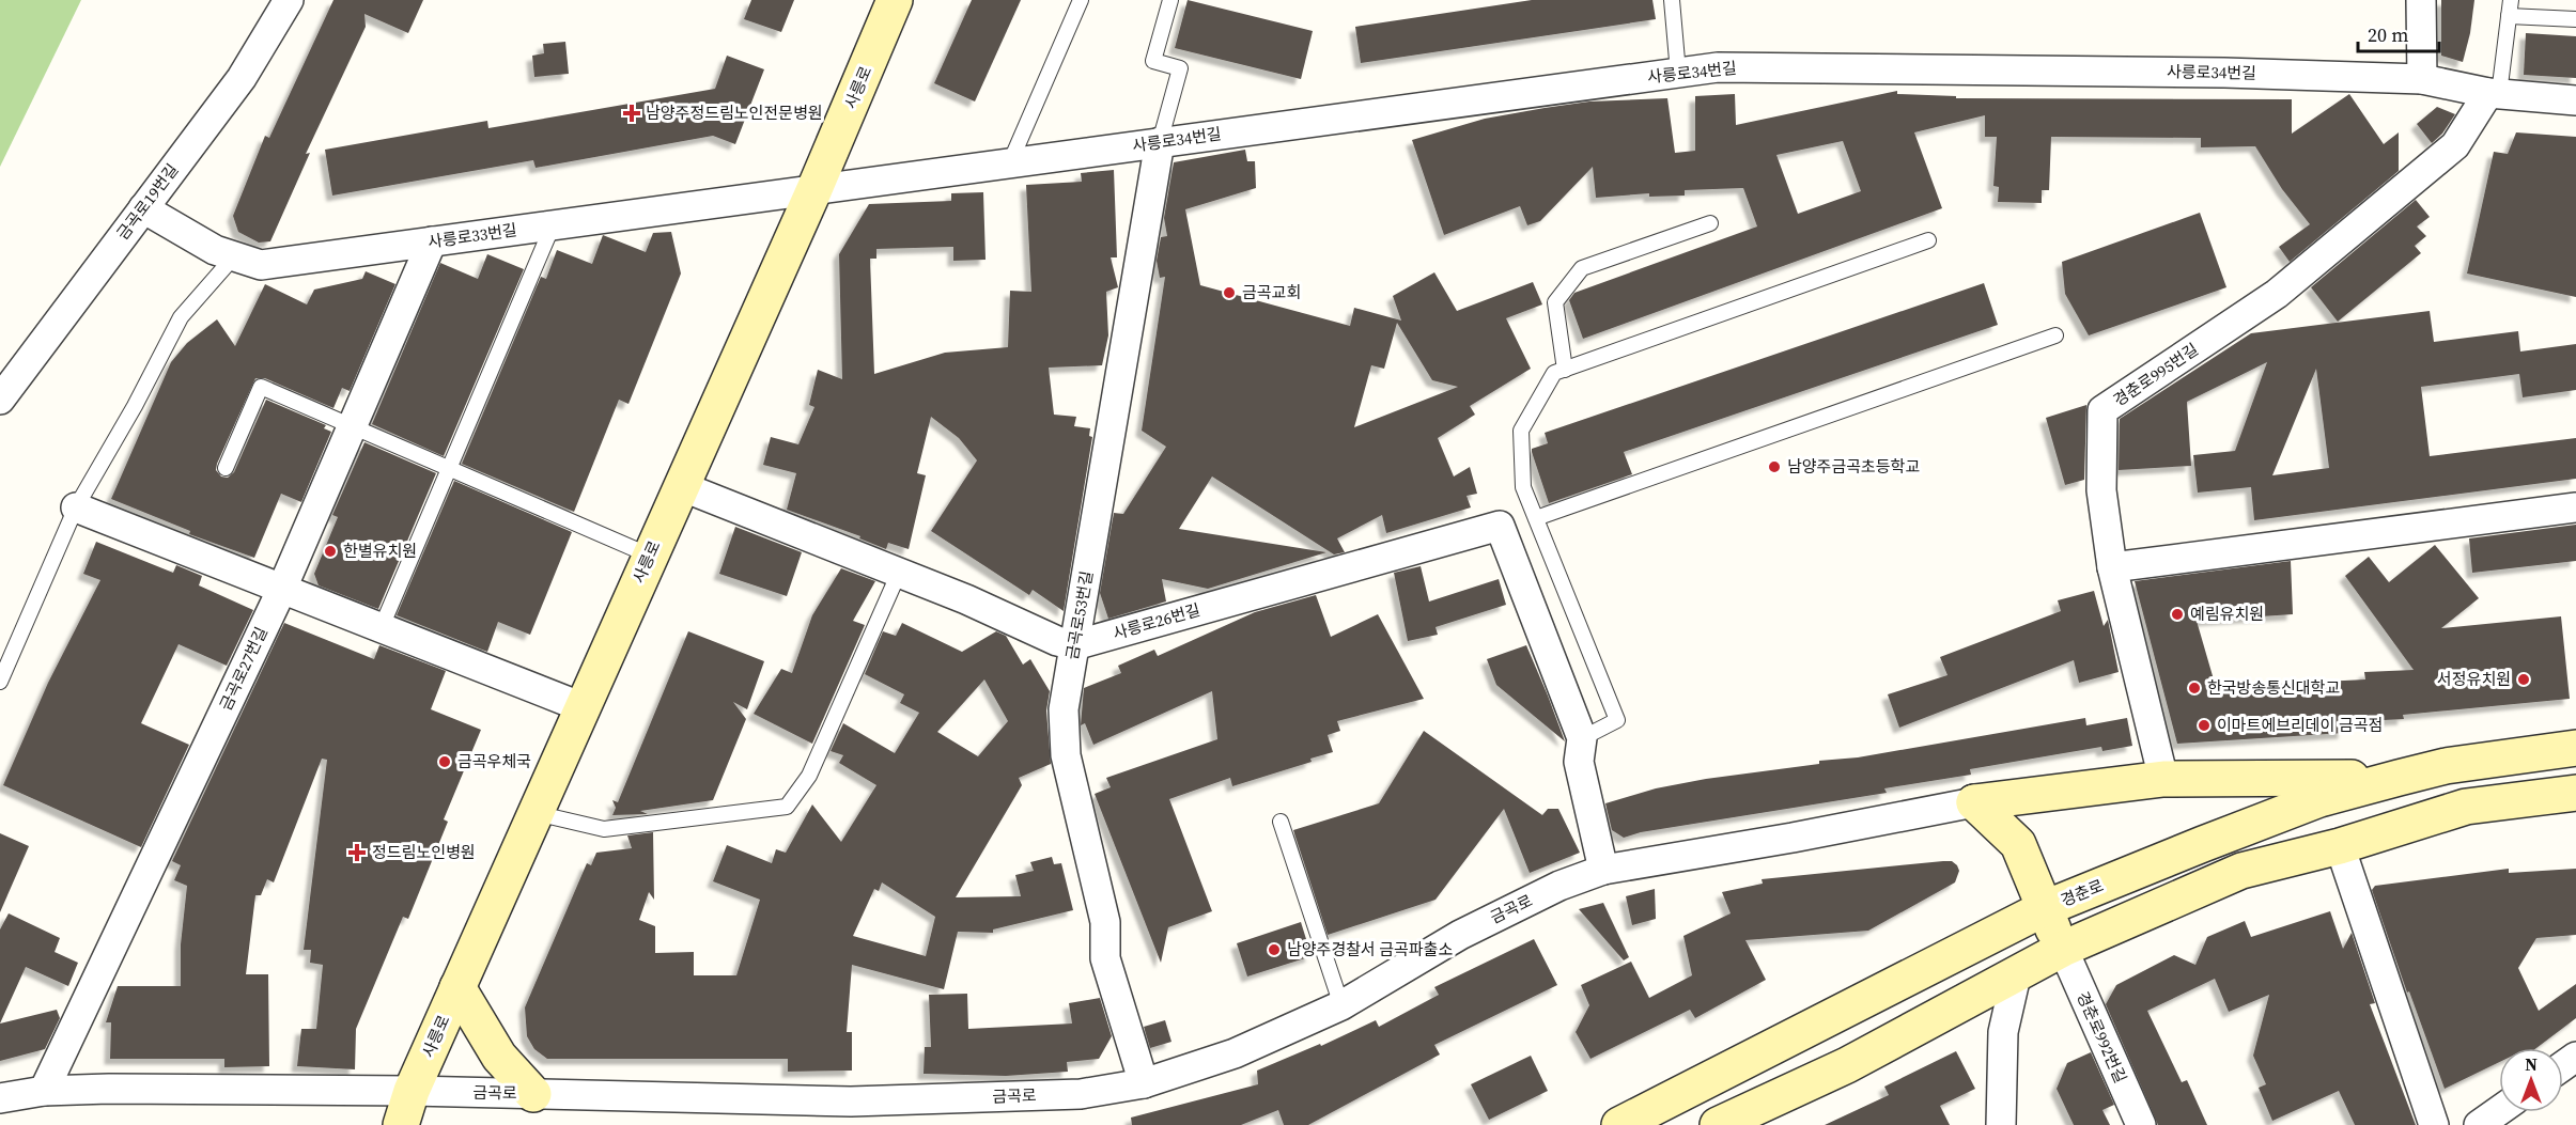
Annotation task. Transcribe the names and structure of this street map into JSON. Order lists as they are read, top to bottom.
{
  "streets": {
    "street": [
      "사릉로34번길",
      "사릉로",
      "금곡로19번길",
      "사릉로33번길",
      "경춘로995번길",
      "금곡로53번길",
      "사릉로26번길",
      "금곡로27번길",
      "경춘로",
      "금곡로",
      "경춘로992번길"
    ]
  },
  "crossings": [
    ["사릉로34번길", "사릉로"],
    ["사릉로34번길", "사릉로33번길"],
    ["사릉로34번길", "경춘로995번길"],
    ["사릉로34번길", "금곡로53번길"],
    ["사릉로", "사릉로33번길"],
    ["사릉로", "금곡로"],
    ["금곡로19번길", "사릉로33번길"],
    ["사릉로33번길", "금곡로27번길"],
    ["금곡로53번길", "사릉로26번길"],
    ["금곡로53번길", "금곡로"],
    ["금곡로27번길", "금곡로"]
  ],
  "places": {
    "health": ["남양주정드림노인전문병원", "정드림노인병원"],
    "other": [
      "금곡교회",
      "남양주금곡초등학교",
      "한별유치원",
      "예림유치원",
      "서정유치원",
      "한국방송통신대학교",
      "이마트에브리데이 금곡점",
      "금곡우체국",
      "남양주경찰서 금곡파출소"
    ]
  },
  "scale_bar": "20 m",
  "north": "top"
}
